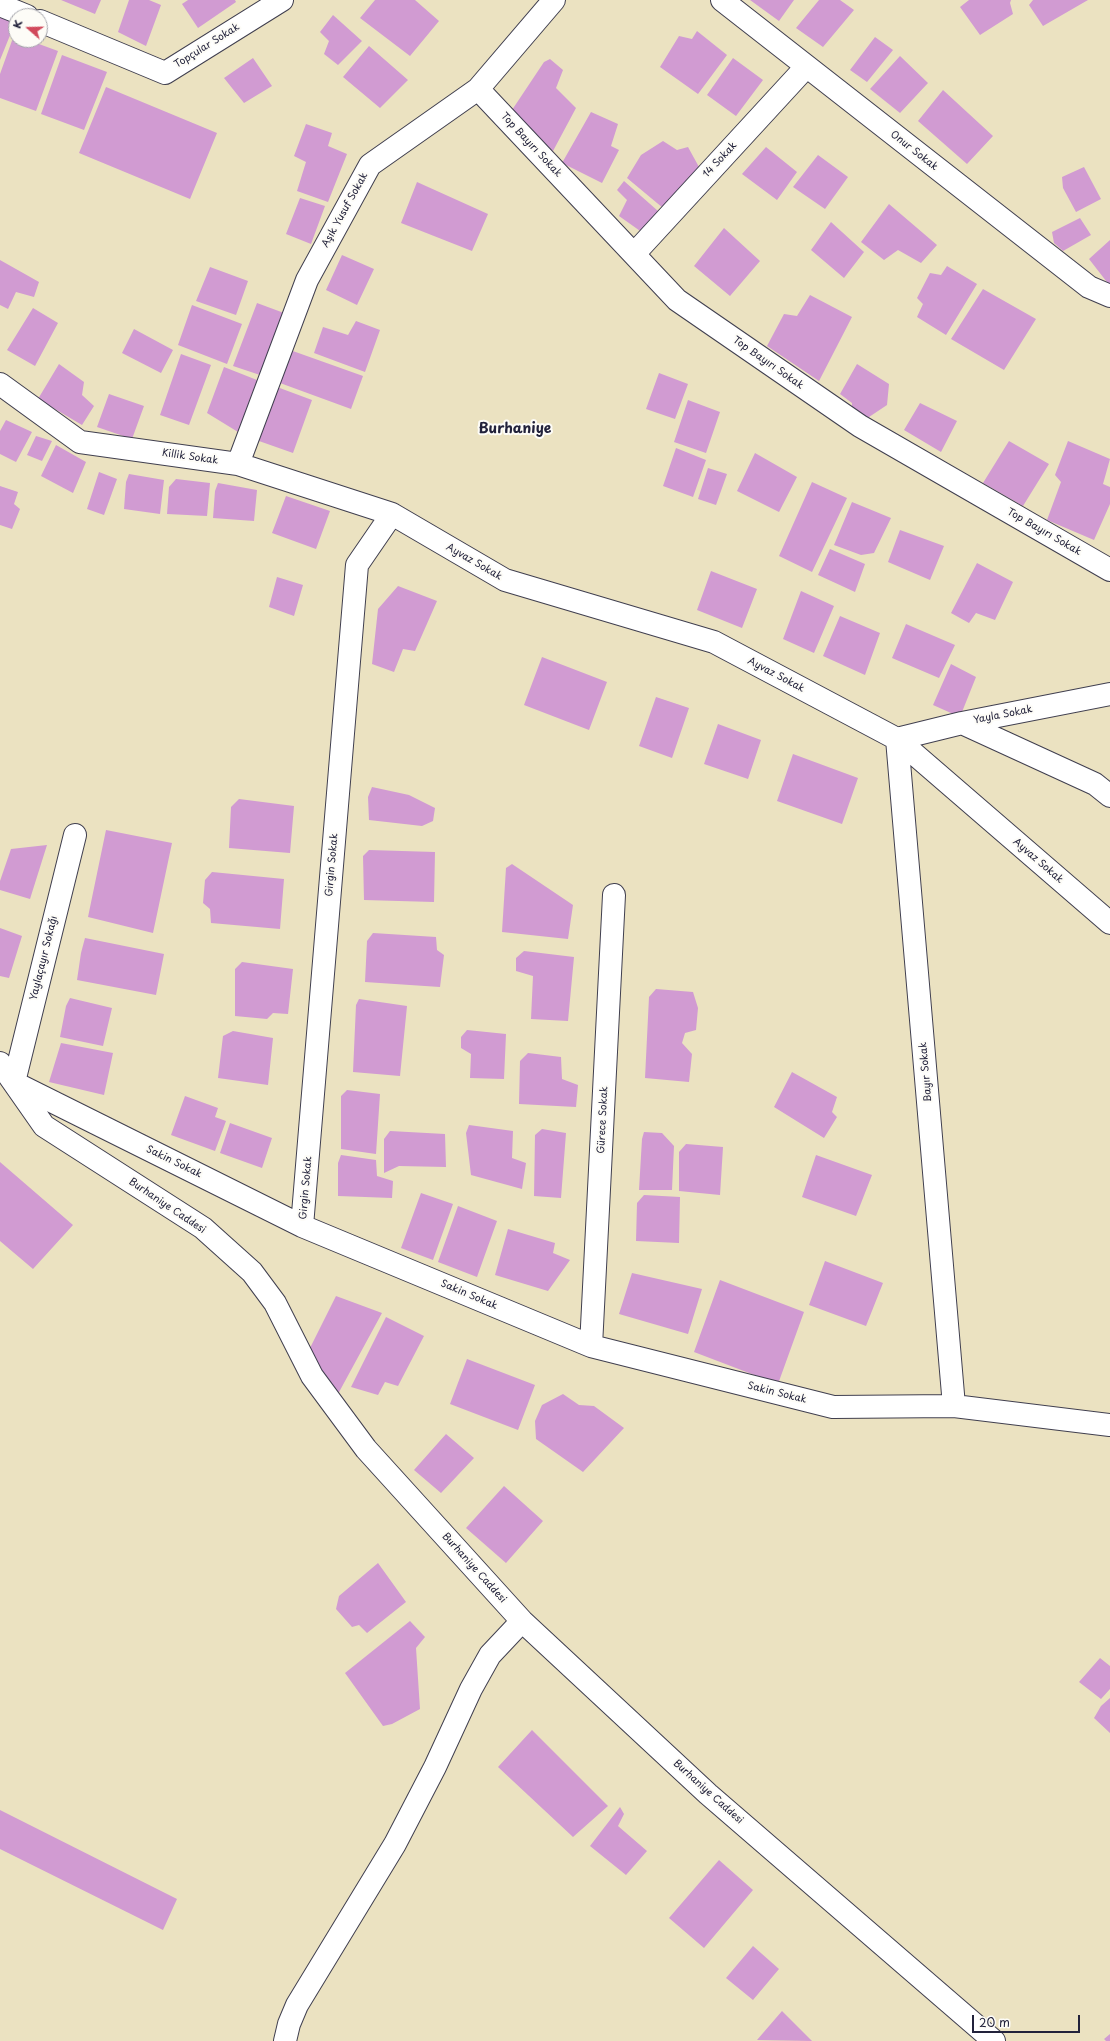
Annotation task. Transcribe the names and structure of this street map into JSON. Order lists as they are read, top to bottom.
{
  "streets": {
    "street": [
      "Topçular Sokak",
      "Top Bayırı Sokak",
      "Onur Sokak",
      "14 Sokak",
      "Aşık Yusuf Sokak",
      "Killik Sokak",
      "Ayvaz Sokak",
      "Yayla Sokak",
      "Girgin Sokak",
      "Yaylaçayır Sokağı",
      "Bayır Sokak",
      "Gürece Sokak",
      "Sakin Sokak",
      "Burhaniye Caddesi"
    ]
  },
  "crossings": [
    ["Top Bayırı Sokak", "14 Sokak"],
    ["Top Bayırı Sokak", "Aşık Yusuf Sokak"],
    ["Onur Sokak", "14 Sokak"],
    ["Aşık Yusuf Sokak", "Killik Sokak"],
    ["Killik Sokak", "Ayvaz Sokak"],
    ["Killik Sokak", "Girgin Sokak"],
    ["Ayvaz Sokak", "Yayla Sokak"],
    ["Ayvaz Sokak", "Girgin Sokak"],
    ["Ayvaz Sokak", "Bayır Sokak"],
    ["Yayla Sokak", "Bayır Sokak"],
    ["Girgin Sokak", "Sakin Sokak"],
    ["Yaylaçayır Sokağı", "Sakin Sokak"],
    ["Yaylaçayır Sokağı", "Burhaniye Caddesi"],
    ["Bayır Sokak", "Sakin Sokak"],
    ["Gürece Sokak", "Sakin Sokak"],
    ["Sakin Sokak", "Burhaniye Caddesi"]
  ],
  "districts": ["Burhaniye"],
  "scale_bar": "20 m",
  "north": "left"
}
